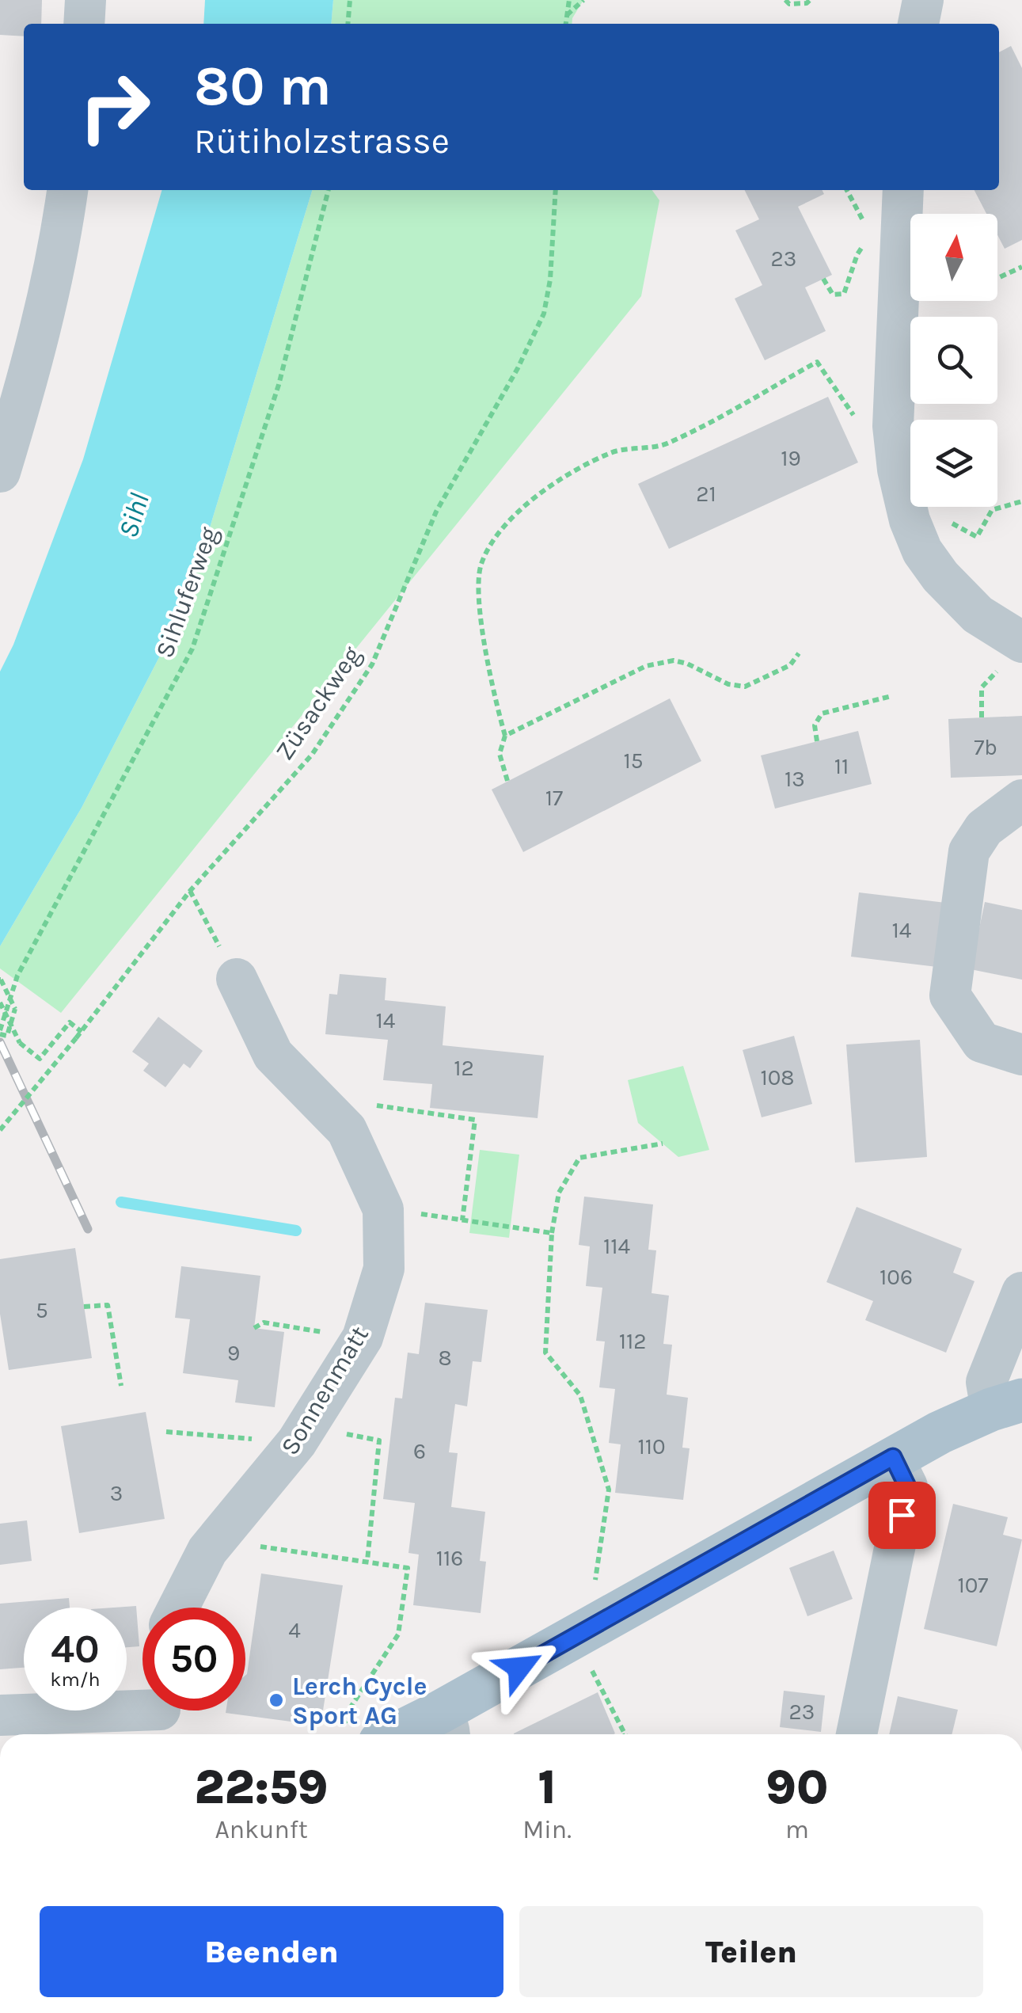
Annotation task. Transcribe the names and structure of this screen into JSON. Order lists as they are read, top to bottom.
{
  "streets": {
    "street": ["Sonnenmatt"],
    "path": ["Sihluferweg", "Züsackweg"]
  },
  "water": ["Sihl"],
  "places": ["Lerch Cycle Sport AG"],
  "house_numbers": [
    "23",
    "19",
    "21",
    "7b",
    "15",
    "11",
    "13",
    "17",
    "14",
    "14",
    "12",
    "108",
    "114",
    "106",
    "5",
    "112",
    "9",
    "8",
    "110",
    "6",
    "3",
    "116",
    "107",
    "4",
    "23"
  ],
  "north": "top",
  "page": {
    "turn": ["80 m", "Rütiholzstrasse"],
    "speed": "40 km/h",
    "limit": "50",
    "eta": [
      "22:59",
      "Ankunft",
      "1",
      "Min.",
      "90",
      "m"
    ],
    "buttons": ["Beenden", "Teilen"]
  }
}
